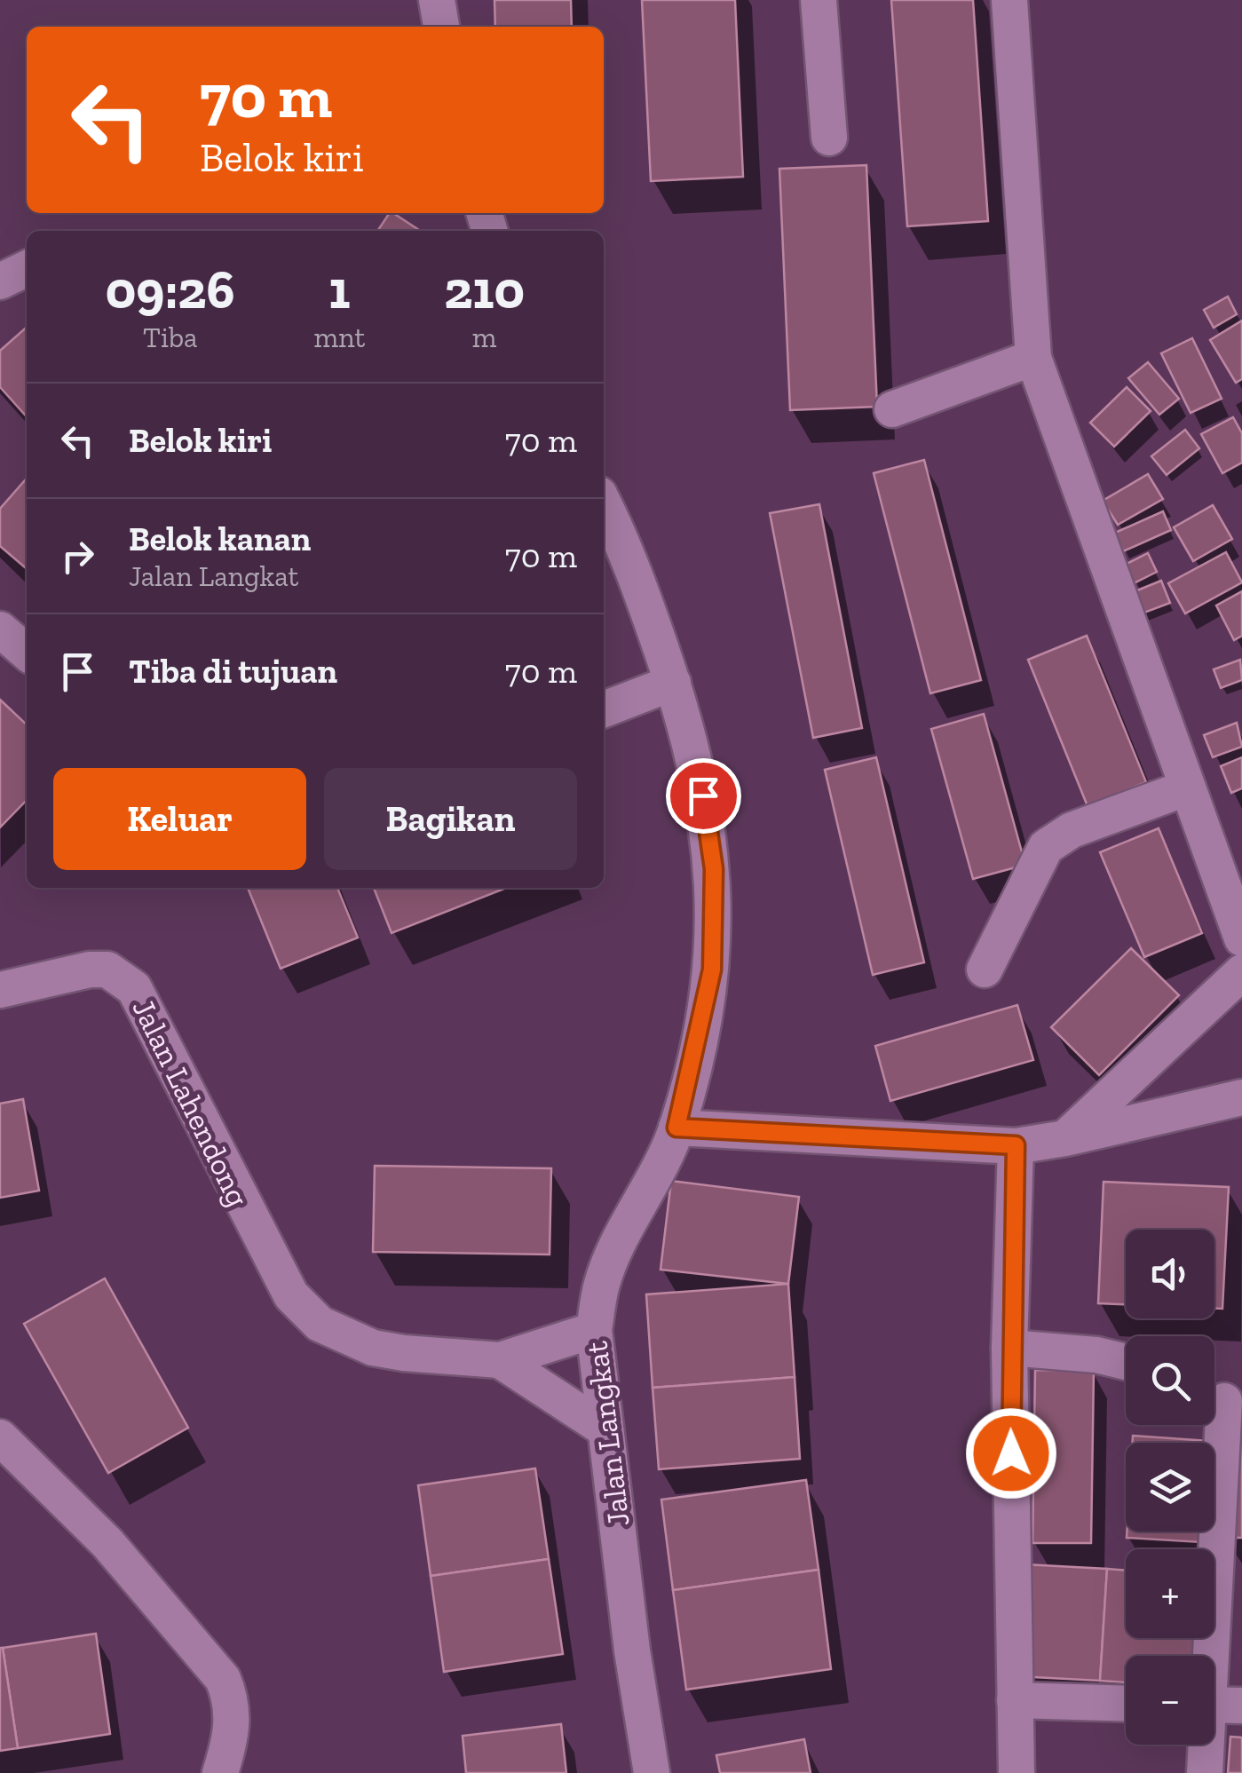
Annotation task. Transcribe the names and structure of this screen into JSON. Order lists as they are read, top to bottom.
{
  "streets": {
    "street": ["Jalan Lahendong", "Jalan Langkat"]
  },
  "page": {
    "turn": ["70 m", "Belok kiri"],
    "eta": [
      "09:26",
      "Tiba",
      "1",
      "mnt",
      "210",
      "m"
    ],
    "list": [
      {
        "name": "Belok kiri",
        "value": "70 m"
      },
      {
        "name": "Belok kanan",
        "note": "Jalan Langkat",
        "value": "70 m"
      },
      {
        "name": "Tiba di tujuan",
        "value": "70 m"
      }
    ],
    "buttons": ["Keluar", "Bagikan"],
    "map_buttons": ["+", "−"]
  }
}
